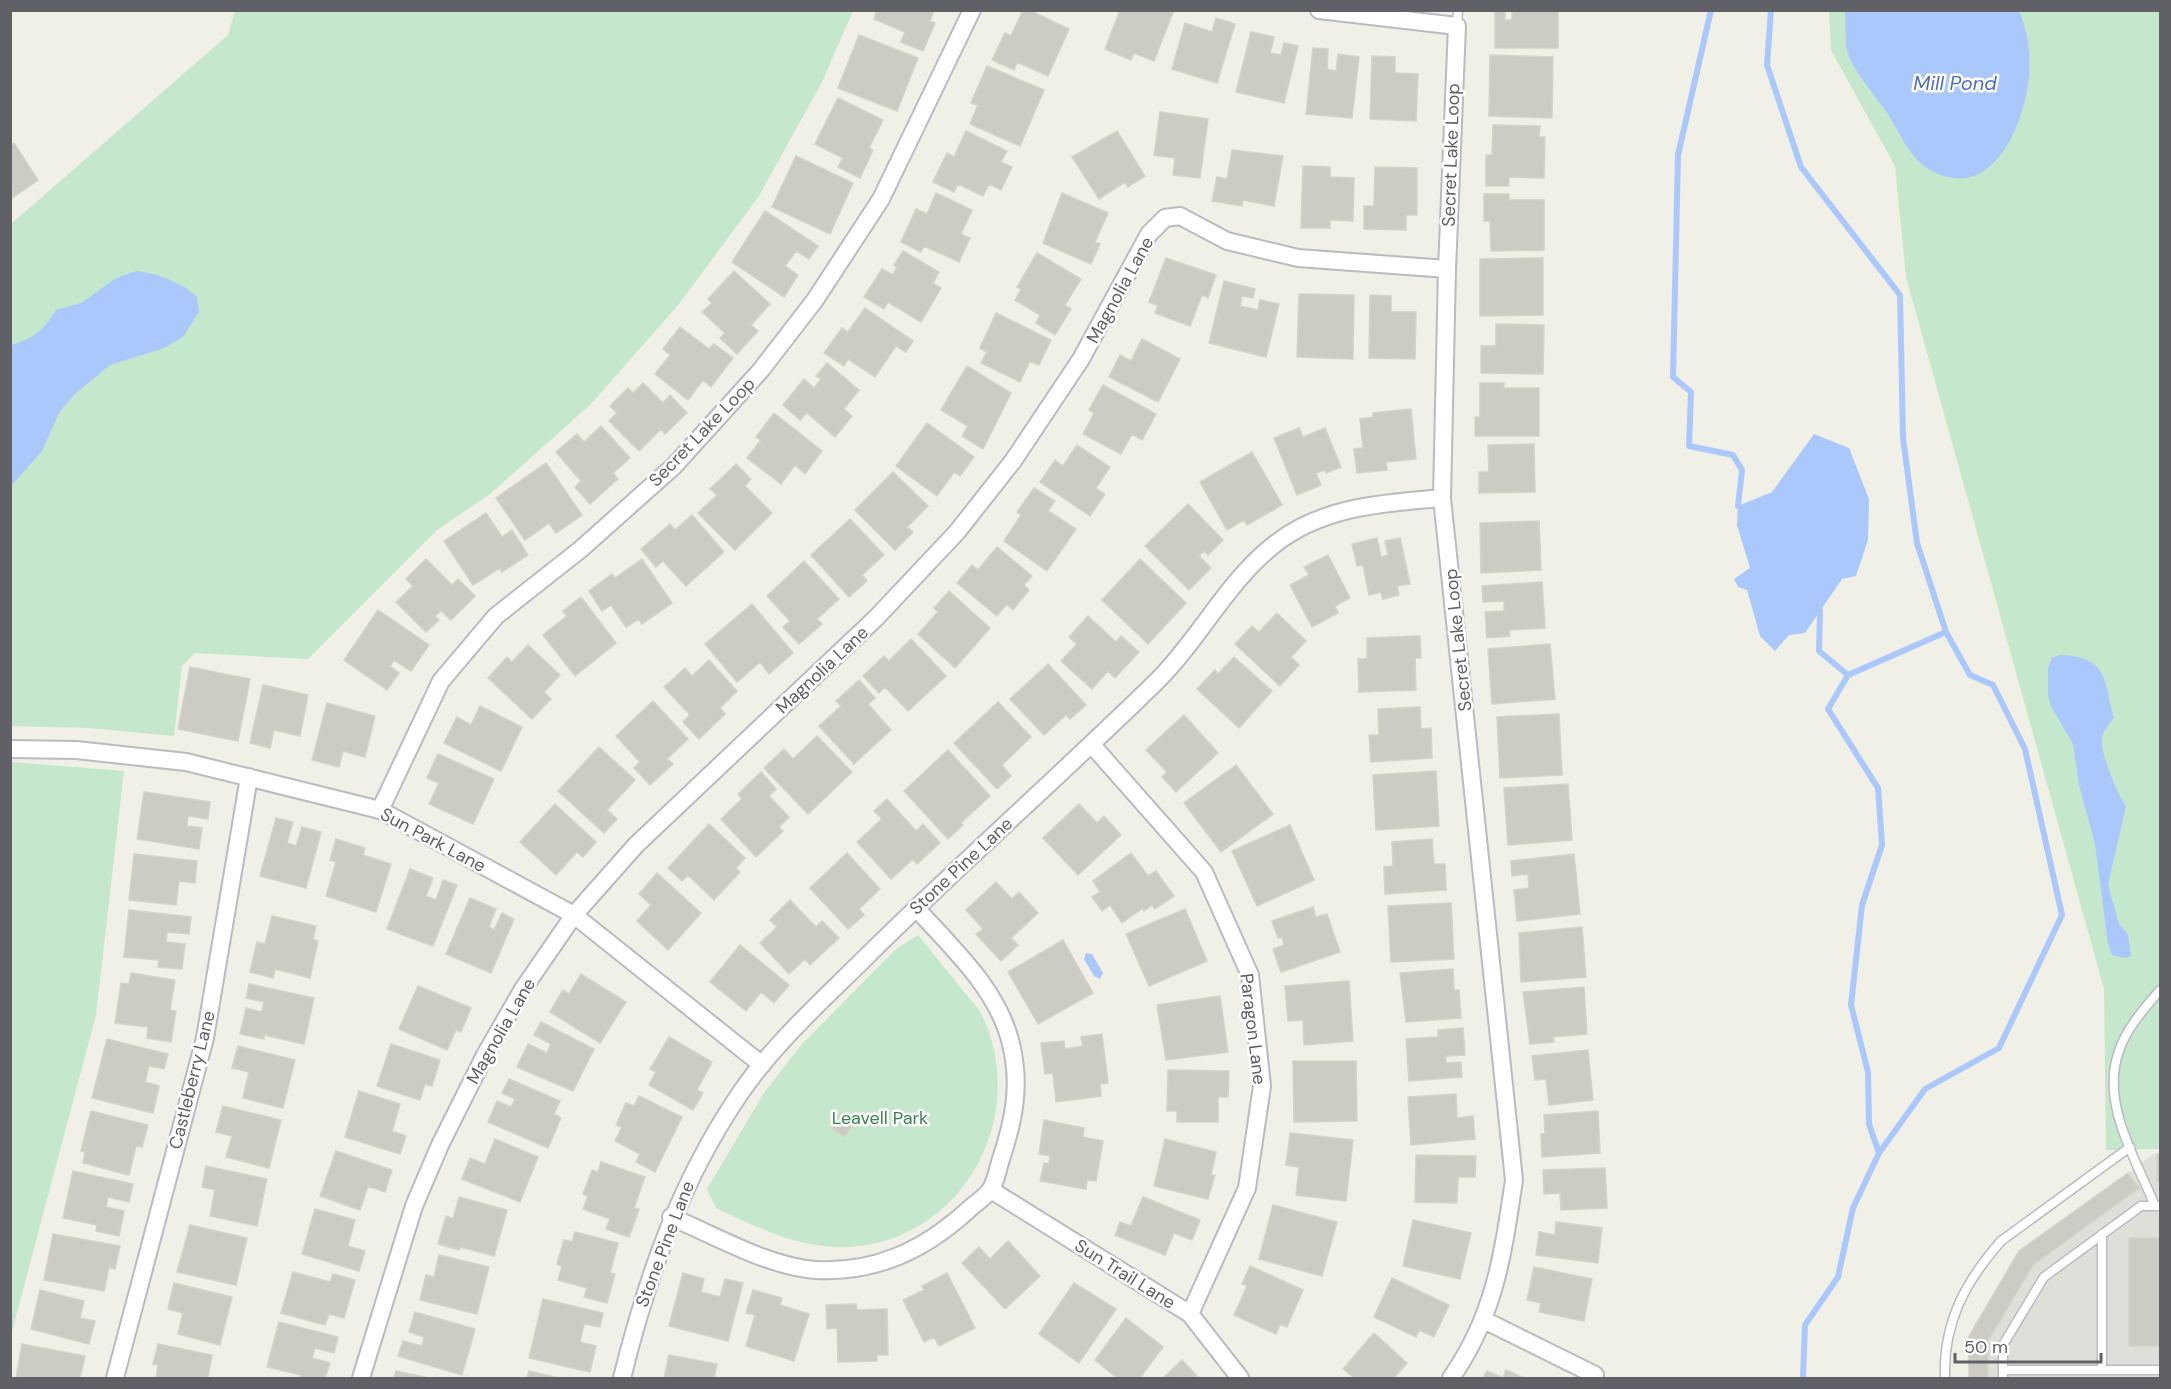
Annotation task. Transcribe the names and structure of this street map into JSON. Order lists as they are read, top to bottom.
{
  "streets": {
    "street": [
      "Secret Lake Loop",
      "Magnolia Lane",
      "Sun Park Lane",
      "Stone Pine Lane",
      "Paragon Lane",
      "Castleberry Lane",
      "Sun Trail Lane"
    ]
  },
  "crossings": [
    ["Secret Lake Loop", "Magnolia Lane"],
    ["Secret Lake Loop", "Sun Park Lane"],
    ["Secret Lake Loop", "Stone Pine Lane"],
    ["Magnolia Lane", "Sun Park Lane"],
    ["Sun Park Lane", "Stone Pine Lane"],
    ["Sun Park Lane", "Castleberry Lane"],
    ["Stone Pine Lane", "Paragon Lane"],
    ["Paragon Lane", "Sun Trail Lane"]
  ],
  "water": ["Mill Pond"],
  "parks": ["Leavell Park"],
  "scale_bar": "50 m"
}
